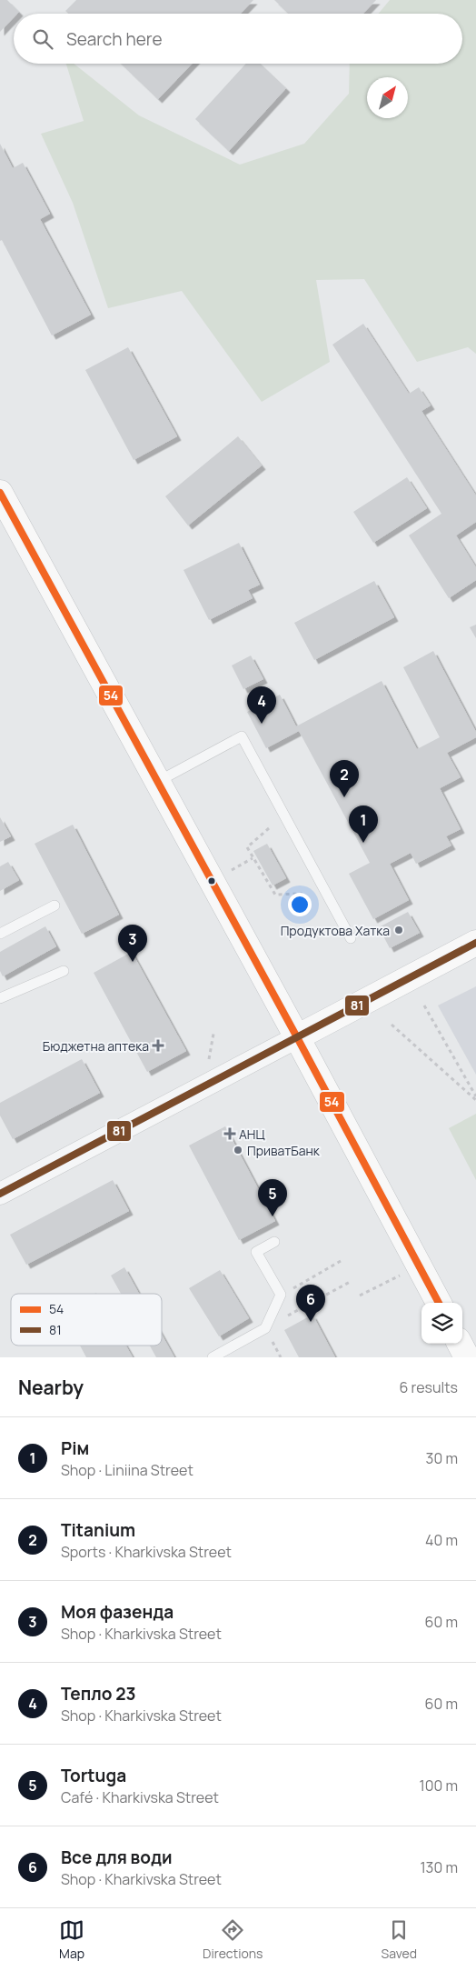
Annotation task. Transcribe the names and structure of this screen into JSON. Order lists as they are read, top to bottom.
{
  "places": {
    "other": ["Продуктова Хатка", "ПриватБанк"],
    "health": ["Бюджетна аптека", "АНЦ"]
  },
  "lines": ["transit line 54", "transit line 81"],
  "legend": ["54", "81"],
  "north": "top right",
  "page": {
    "search": "Search here",
    "pins": [
      "4",
      "2",
      "1",
      "3",
      "5",
      "6"
    ],
    "heading": ["Nearby", "6 results"],
    "list": [
      {
        "mark": "1",
        "name": "Рім",
        "note": "Shop · Liniina Street",
        "value": "30 m"
      },
      {
        "mark": "2",
        "name": "Titanium",
        "note": "Sports · Kharkivska Street",
        "value": "40 m"
      },
      {
        "mark": "3",
        "name": "Моя фазенда",
        "note": "Shop · Kharkivska Street",
        "value": "60 m"
      },
      {
        "mark": "4",
        "name": "Тепло 23",
        "note": "Shop · Kharkivska Street",
        "value": "60 m"
      },
      {
        "mark": "5",
        "name": "Tortuga",
        "note": "Café · Kharkivska Street",
        "value": "100 m"
      },
      {
        "mark": "6",
        "name": "Все для води",
        "note": "Shop · Kharkivska Street",
        "value": "130 m"
      }
    ],
    "nav": ["Map", "Directions", "Saved"]
  }
}
